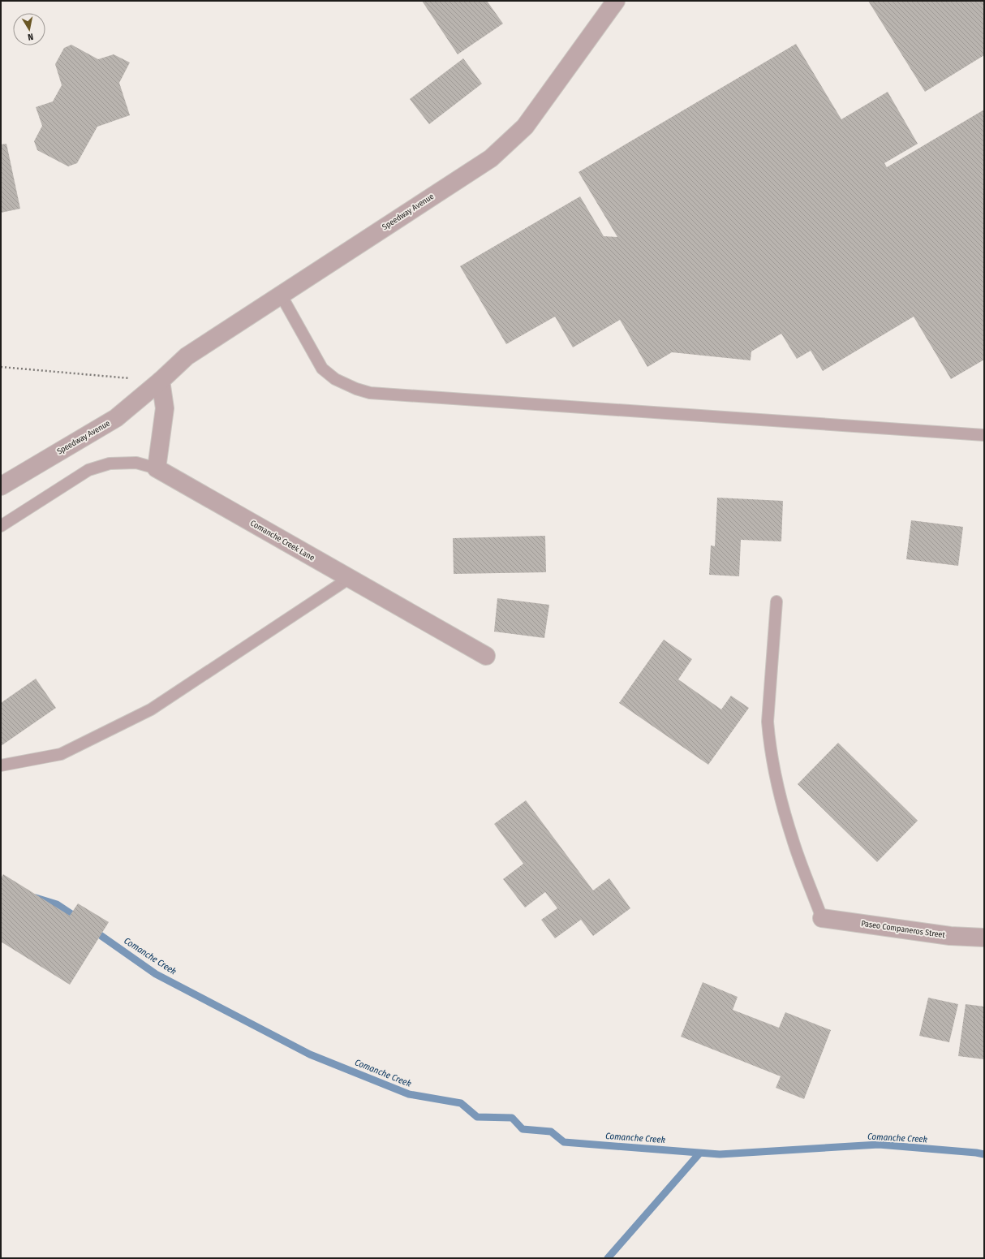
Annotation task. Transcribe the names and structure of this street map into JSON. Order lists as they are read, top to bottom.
{
  "streets": {
    "street": ["Speedway Avenue", "Comanche Creek Lane", "Paseo Companeros Street"]
  },
  "water": ["Comanche Creek"],
  "north": "bottom"
}
